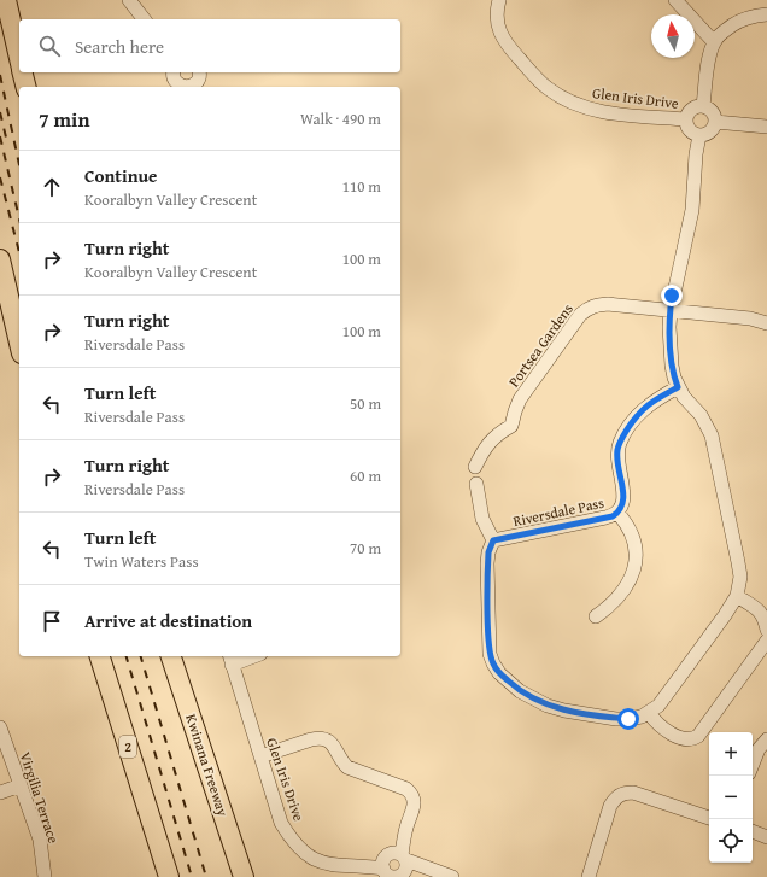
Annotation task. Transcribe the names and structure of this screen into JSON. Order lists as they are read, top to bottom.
{
  "streets": {
    "highway": ["2", "Kwinana Freeway"],
    "street": [
      "Glen Iris Drive",
      "Portsea Gardens",
      "Riversdale Pass",
      "Virgilia Terrace"
    ]
  },
  "north": "top",
  "page": {
    "search": "Search here",
    "heading": ["7 min", "Walk · 490 m"],
    "list": [
      ["Continue", "Kooralbyn Valley Crescent", "110 m"],
      ["Turn right", "Kooralbyn Valley Crescent", "100 m"],
      ["Turn right", "Riversdale Pass", "100 m"],
      ["Turn left", "Riversdale Pass", "50 m"],
      ["Turn right", "Riversdale Pass", "60 m"],
      ["Turn left", "Twin Waters Pass", "70 m"],
      "Arrive at destination"
    ],
    "map_buttons": ["+", "−"]
  }
}
